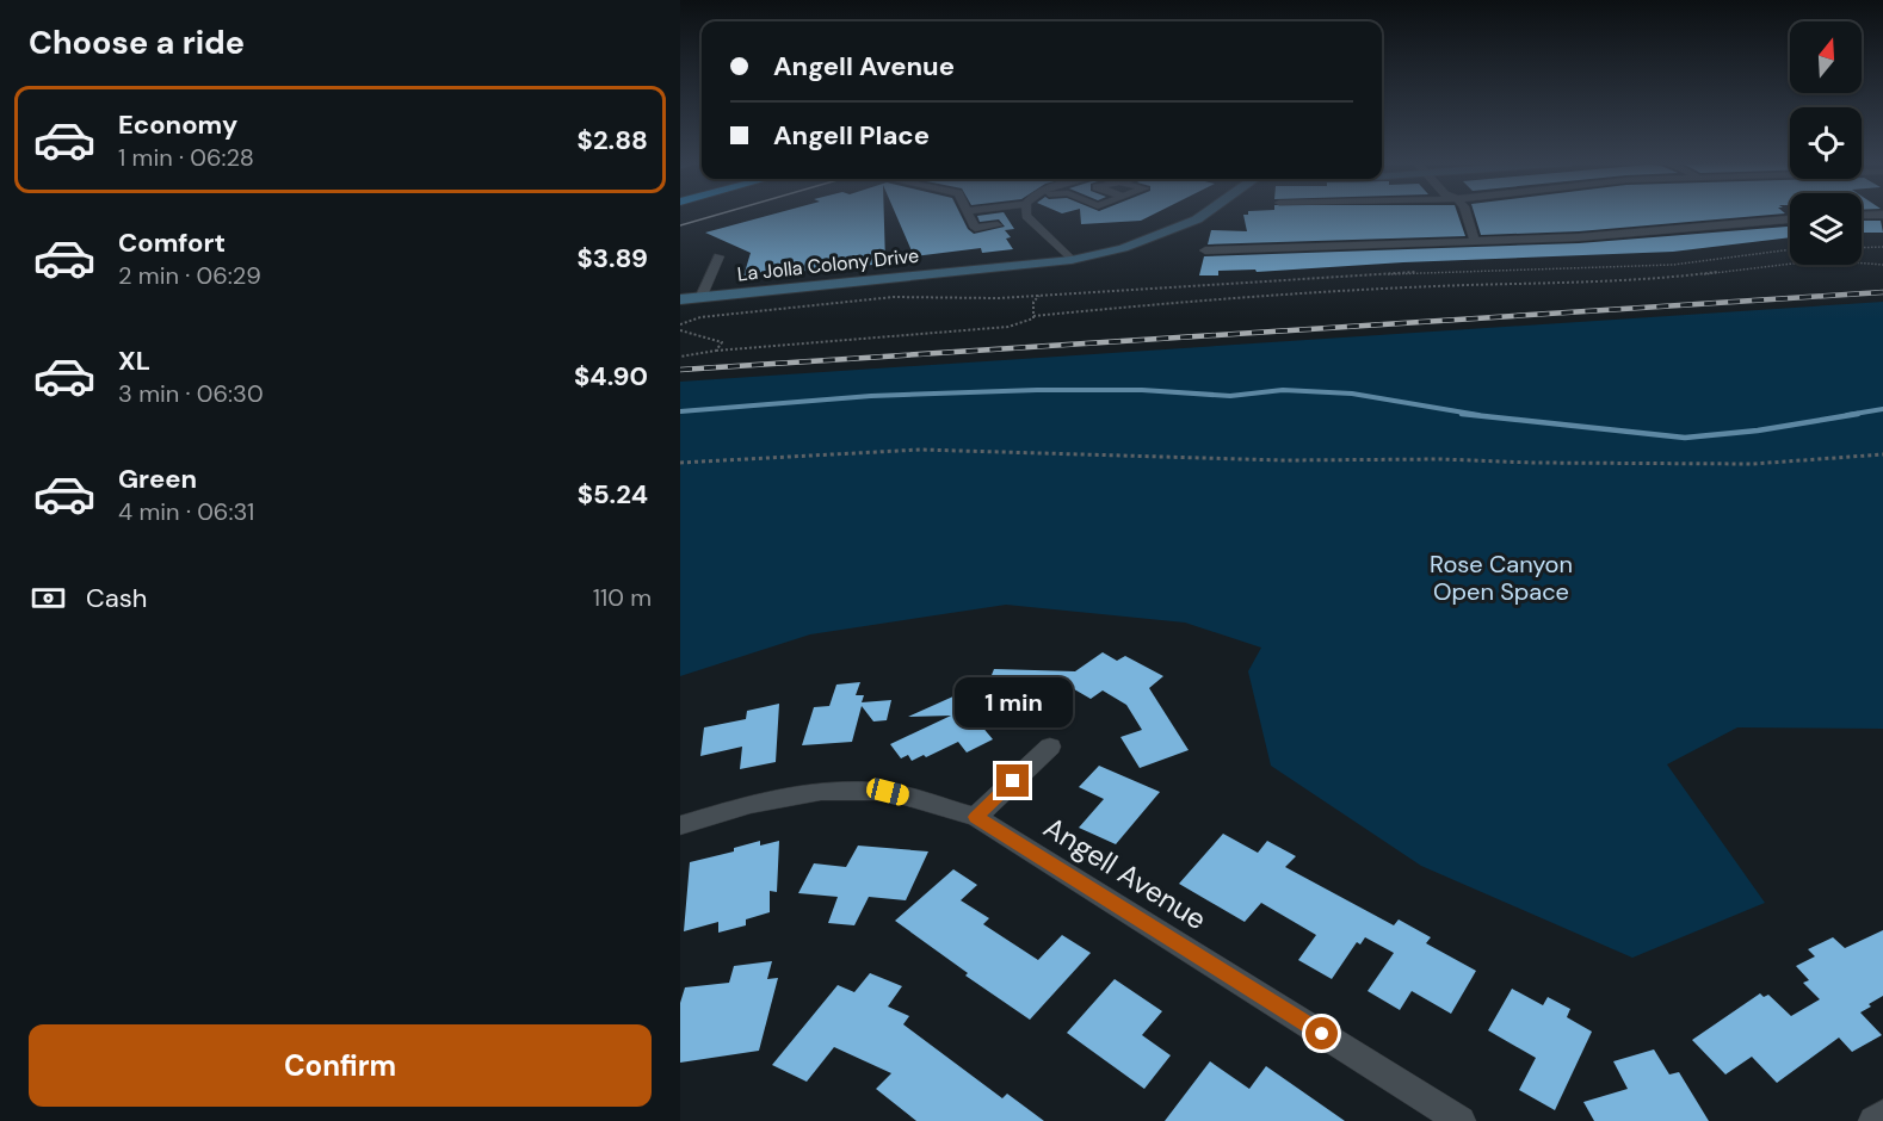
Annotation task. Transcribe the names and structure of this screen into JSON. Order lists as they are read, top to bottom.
{
  "streets": {
    "street": ["La Jolla Colony Drive", "Angell Avenue"]
  },
  "parks": ["Rose Canyon Open Space"],
  "north": "top",
  "page": {
    "heading": "Choose a ride",
    "banner": ["Angell Avenue", "Angell Place"],
    "list": [
      {
        "name": "Economy",
        "note": "1 min · 06:28",
        "value": "$2.88"
      },
      {
        "name": "Comfort",
        "note": "2 min · 06:29",
        "value": "$3.89"
      },
      {
        "name": "XL",
        "note": "3 min · 06:30",
        "value": "$4.90"
      },
      {
        "name": "Green",
        "note": "4 min · 06:31",
        "value": "$5.24"
      }
    ],
    "pay": ["Cash", "110 m"],
    "bubble": "1 min",
    "buttons": "Confirm"
  }
}
